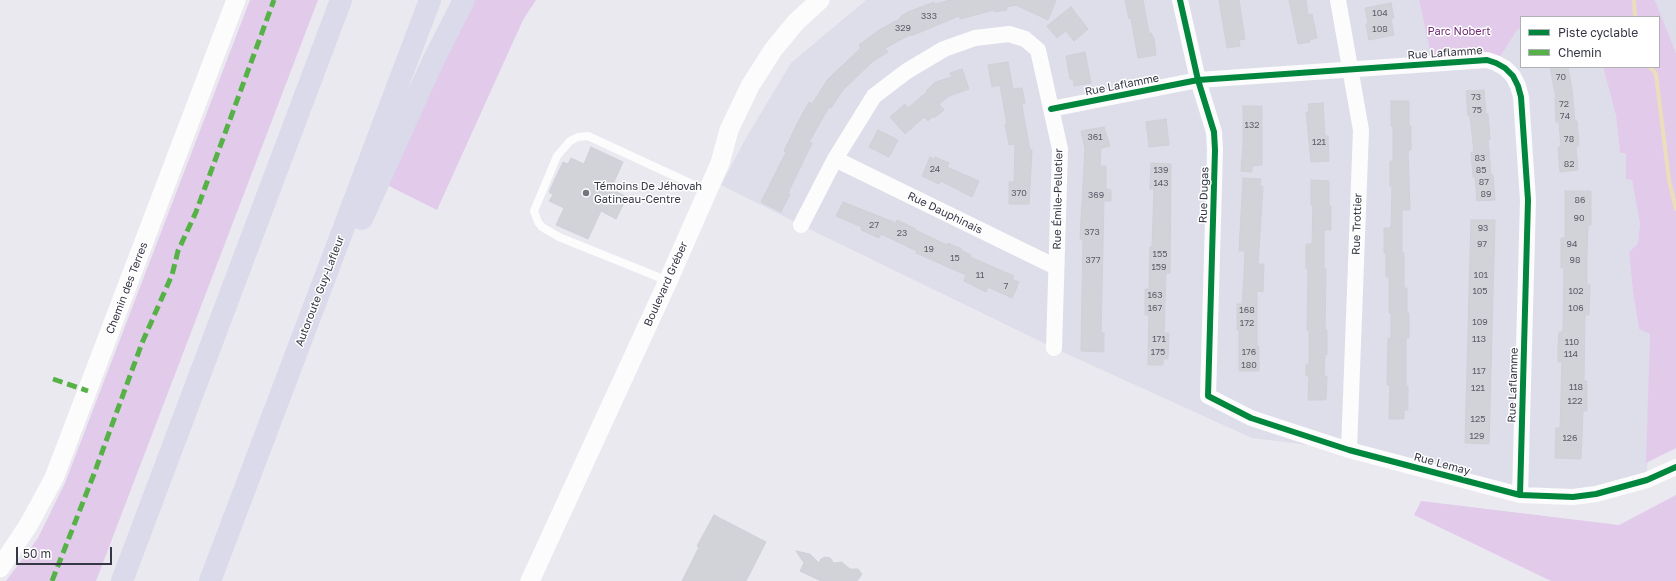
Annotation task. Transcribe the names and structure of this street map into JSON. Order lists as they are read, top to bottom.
{
  "streets": {
    "highway": ["Autoroute Guy-Lafleur"],
    "street": [
      "Rue Laflamme",
      "Rue Dugas",
      "Rue Émile-Pelletier",
      "Rue Dauphinais",
      "Rue Trottier",
      "Boulevard Gréber",
      "Chemin des Terres",
      "Rue Lemay"
    ]
  },
  "crossings": [
    ["Rue Laflamme", "Rue Dugas"],
    ["Rue Laflamme", "Rue Émile-Pelletier"],
    ["Rue Laflamme", "Rue Trottier"],
    ["Rue Laflamme", "Rue Lemay"],
    ["Rue Dugas", "Rue Lemay"],
    ["Rue Émile-Pelletier", "Rue Dauphinais"],
    ["Rue Trottier", "Rue Lemay"]
  ],
  "parks": ["Parc Nobert"],
  "places": ["Témoins De Jéhovah Gatineau-Centre"],
  "house_numbers": [
    "104",
    "333",
    "329",
    "108",
    "70",
    "73",
    "72",
    "75",
    "74",
    "132",
    "361",
    "78",
    "121",
    "83",
    "82",
    "24",
    "139",
    "85",
    "87",
    "143",
    "370",
    "89",
    "369",
    "86",
    "90",
    "27",
    "93",
    "373",
    "23",
    "97",
    "94",
    "19",
    "155",
    "15",
    "377",
    "98",
    "159",
    "11",
    "101",
    "7",
    "105",
    "102",
    "163",
    "167",
    "106",
    "168",
    "109",
    "172",
    "171",
    "113",
    "110",
    "175",
    "176",
    "114",
    "180",
    "117",
    "118",
    "121",
    "122",
    "125",
    "129",
    "126"
  ],
  "legend": ["Piste cyclable", "Chemin"],
  "scale_bar": "50 m"
}
